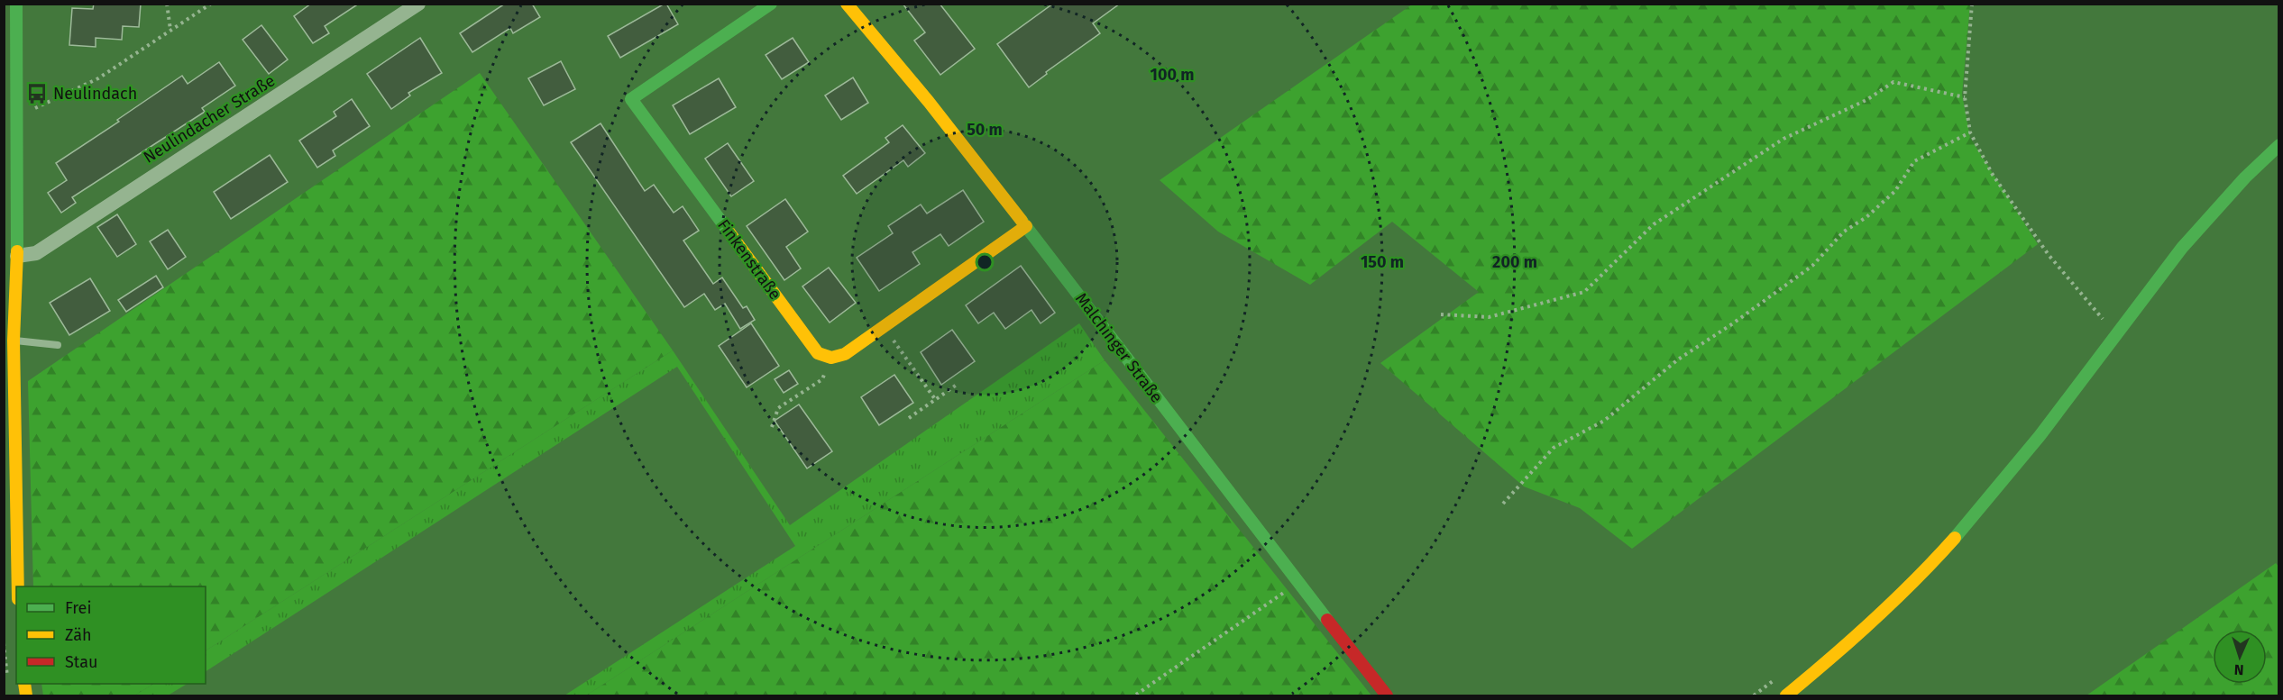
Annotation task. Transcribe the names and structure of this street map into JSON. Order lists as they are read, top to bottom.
{
  "streets": {
    "street": ["Neulindacher Straße", "Finkenstraße", "Malchinger Straße"]
  },
  "places": {
    "bus stop": ["Neulindach"]
  },
  "legend": ["Frei", "Zäh", "Stau"],
  "north": "bottom",
  "rings": [
    "100 m",
    "50 m",
    "150 m",
    "200 m"
  ]
}
